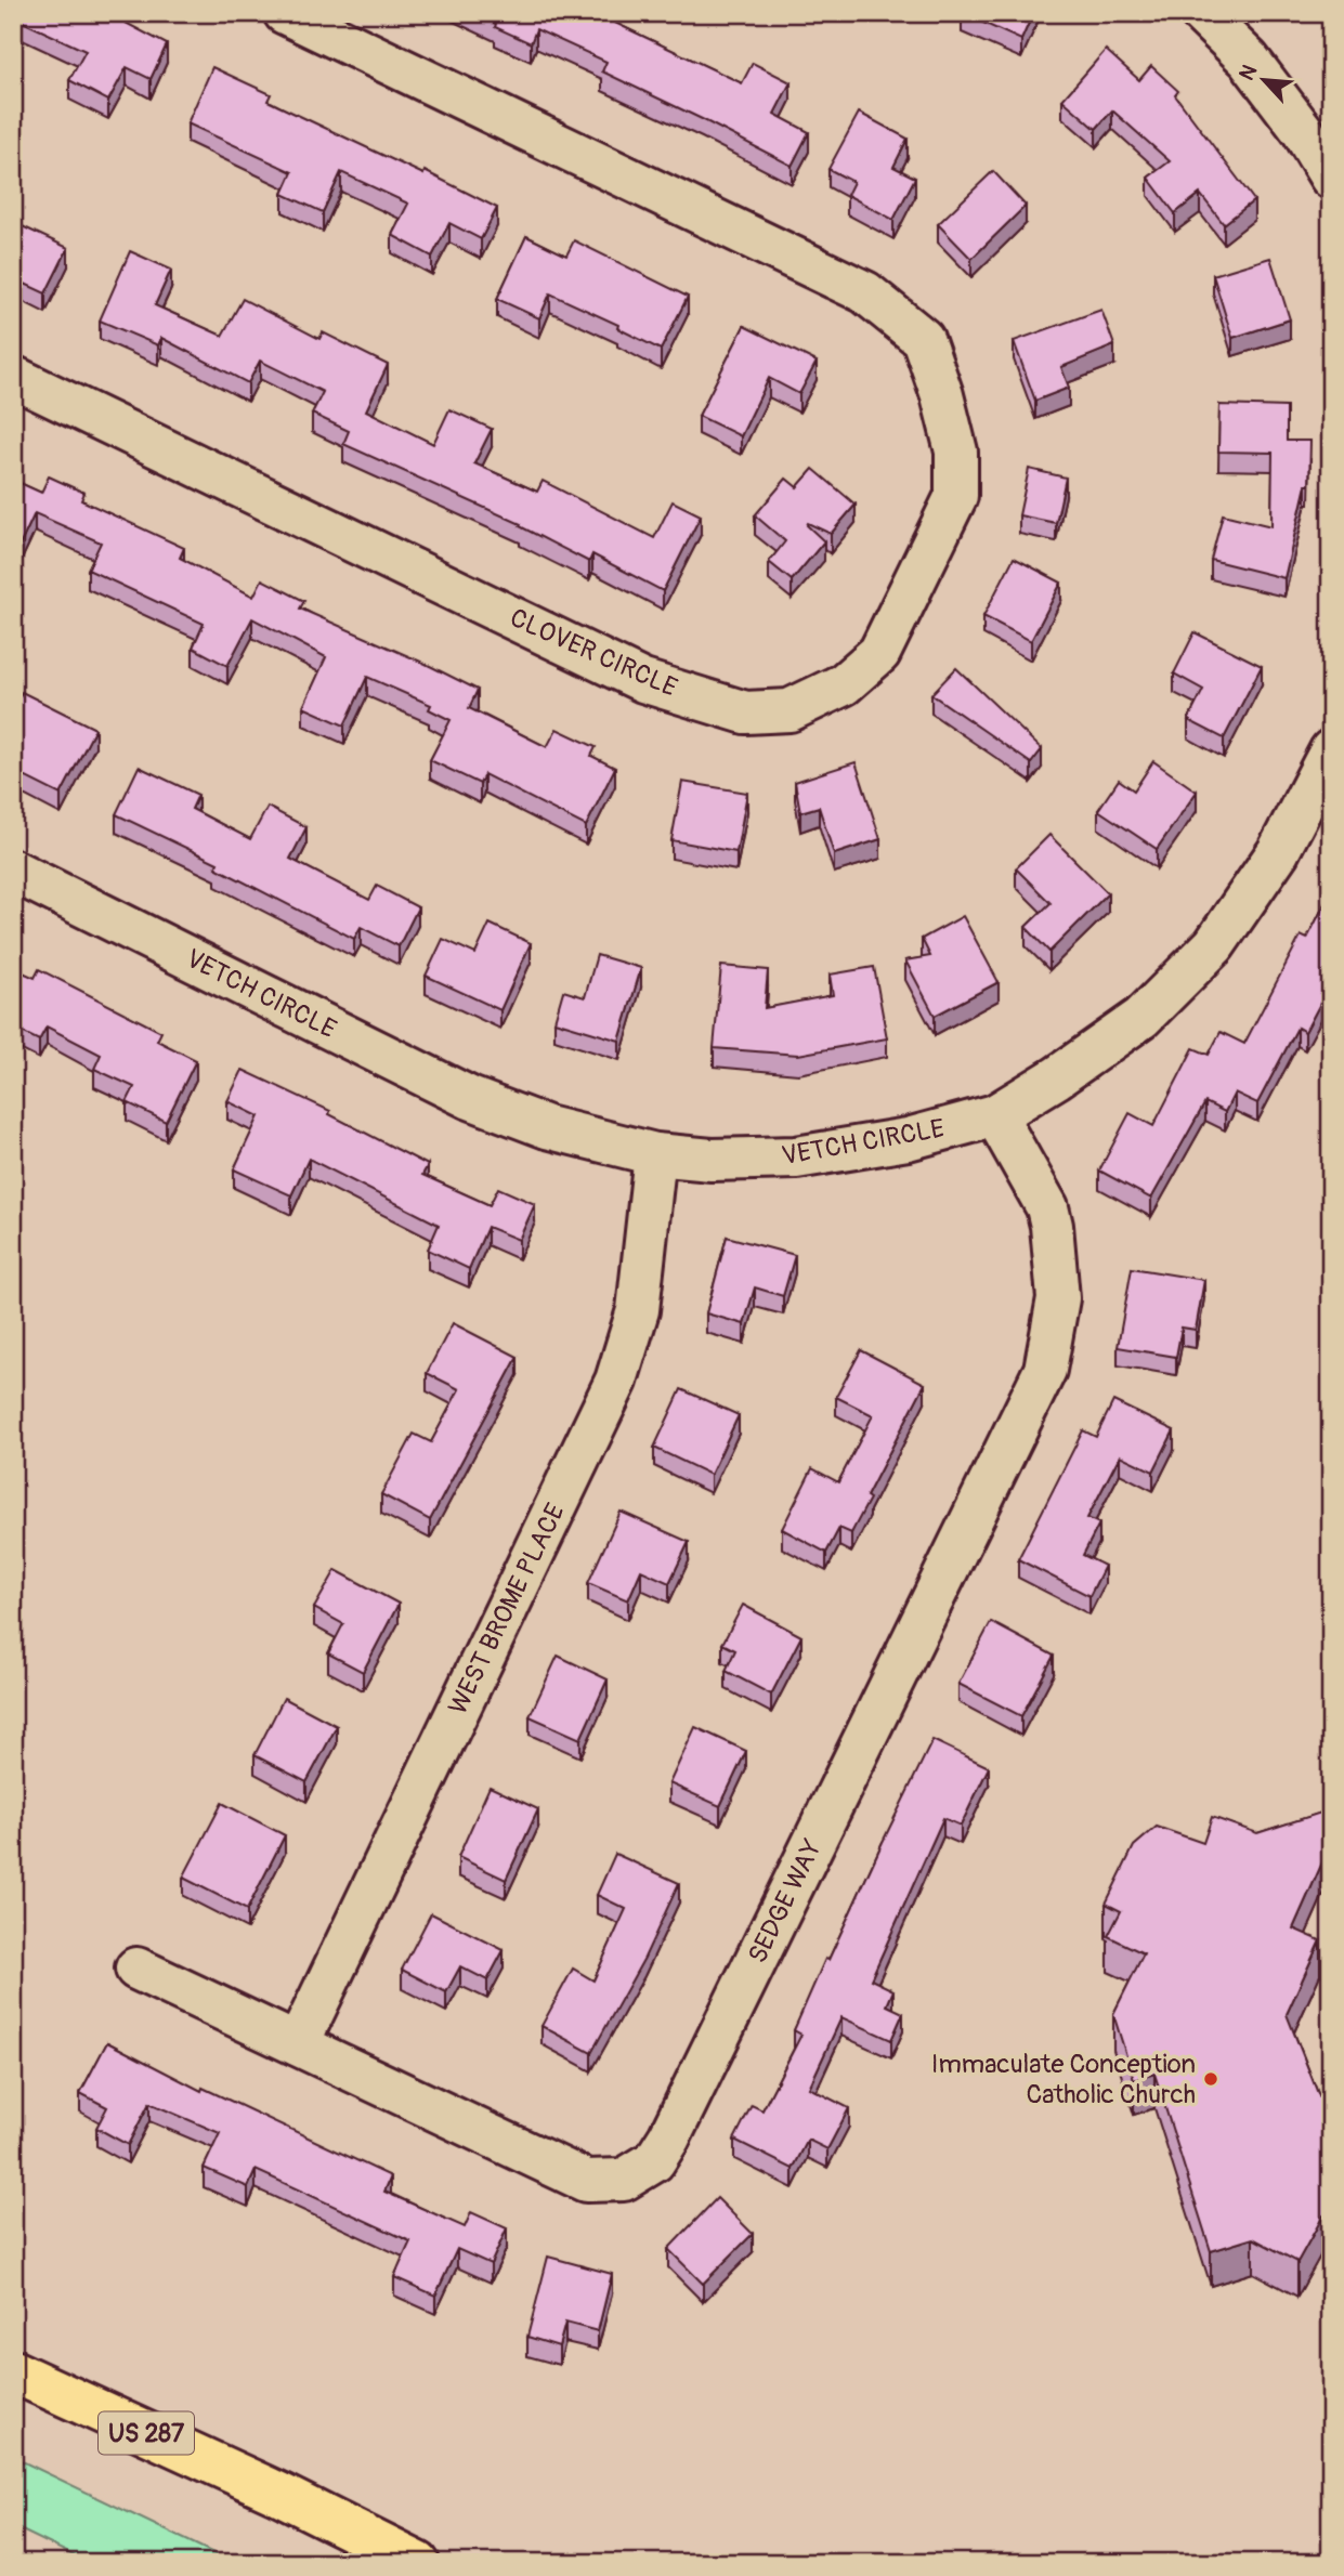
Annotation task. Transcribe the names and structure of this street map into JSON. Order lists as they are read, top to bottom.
{
  "streets": {
    "main road": ["US 287"],
    "street": [
      "CLOVER CIRCLE",
      "VETCH CIRCLE",
      "WEST BROME PLACE",
      "SEDGE WAY"
    ]
  },
  "crossings": [
    ["VETCH CIRCLE", "WEST BROME PLACE"],
    ["VETCH CIRCLE", "SEDGE WAY"],
    ["WEST BROME PLACE", "SEDGE WAY"]
  ],
  "places": ["Immaculate Conception Catholic Church"],
  "north": "top left"
}
